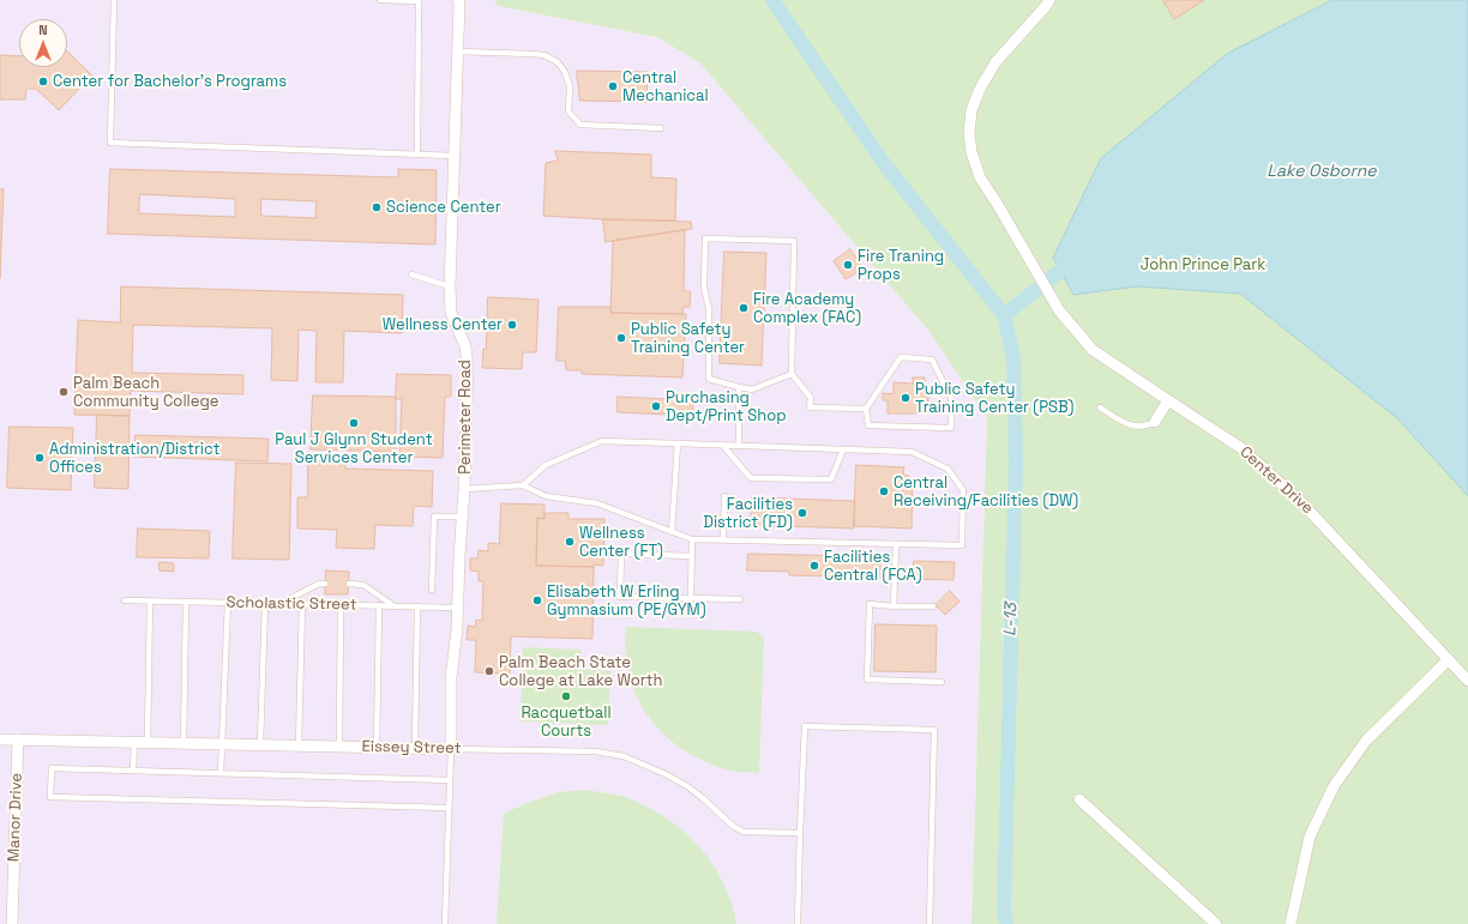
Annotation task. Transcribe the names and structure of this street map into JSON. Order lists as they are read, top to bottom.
{
  "streets": {
    "street": [
      "Perimeter Road",
      "Center Drive",
      "Eissey Street",
      "Manor Drive"
    ],
    "lane": ["Scholastic Street"]
  },
  "crossings": [
    ["Perimeter Road", "Scholastic Street"],
    ["Perimeter Road", "Eissey Street"],
    ["Eissey Street", "Manor Drive"]
  ],
  "water": ["Lake Osborne", "L-13"],
  "parks": ["John Prince Park"],
  "places": [
    "Center for Bachelor’s Programs",
    "Central Mechanical",
    "Science Center",
    "Fire Traning Props",
    "Fire Academy Complex (FAC)",
    "Wellness Center",
    "Public Safety Training Center",
    "Palm Beach Community College",
    "Public Safety Training Center (PSB)",
    "Purchasing Dept/Print Shop",
    "Paul J Glynn Student Services Center",
    "Administration/District Offices",
    "Central Receiving/Facilities (DW)",
    "Facilities District (FD)",
    "Wellness Center (FT)",
    "Facilities Central (FCA)",
    "Elisabeth W Erling Gymnasium (PE/GYM)",
    "Palm Beach State College at Lake Worth",
    "Racquetball Courts"
  ],
  "north": "top"
}
